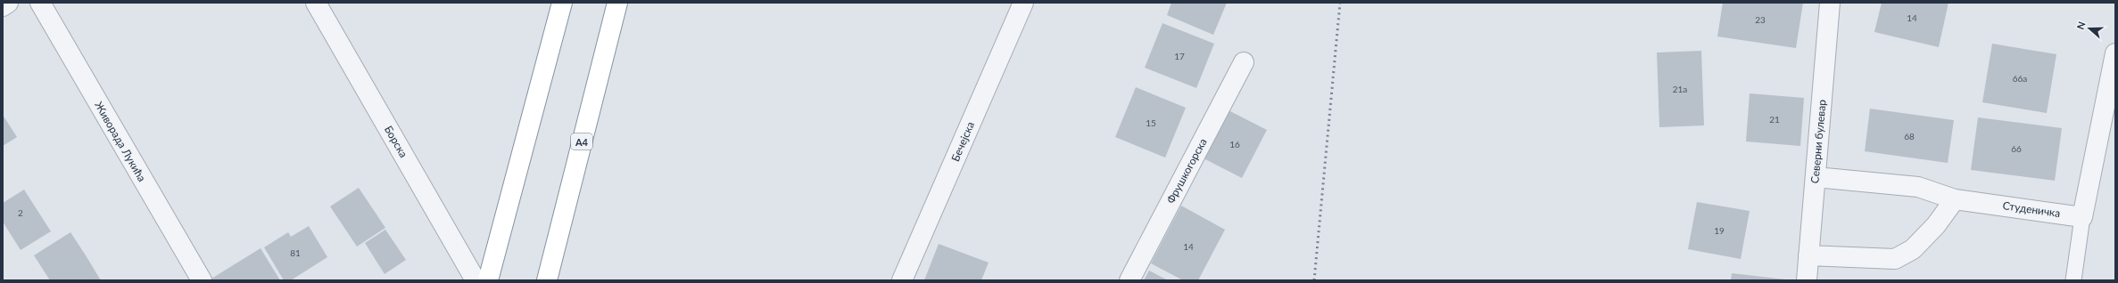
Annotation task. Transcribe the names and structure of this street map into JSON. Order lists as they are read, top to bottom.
{
  "streets": {
    "highway": ["A4"],
    "street": [
      "Живорада Лукића",
      "Борска",
      "Бечејска",
      "Северни булевар",
      "Фрушкогорска",
      "Студеничка"
    ]
  },
  "crossings": [
    ["Северни булевар", "Студеничка"]
  ],
  "house_numbers": [
    "14",
    "23",
    "17",
    "66a",
    "21a",
    "21",
    "15",
    "68",
    "16",
    "66",
    "2",
    "19",
    "14",
    "81"
  ],
  "north": "left"
}
